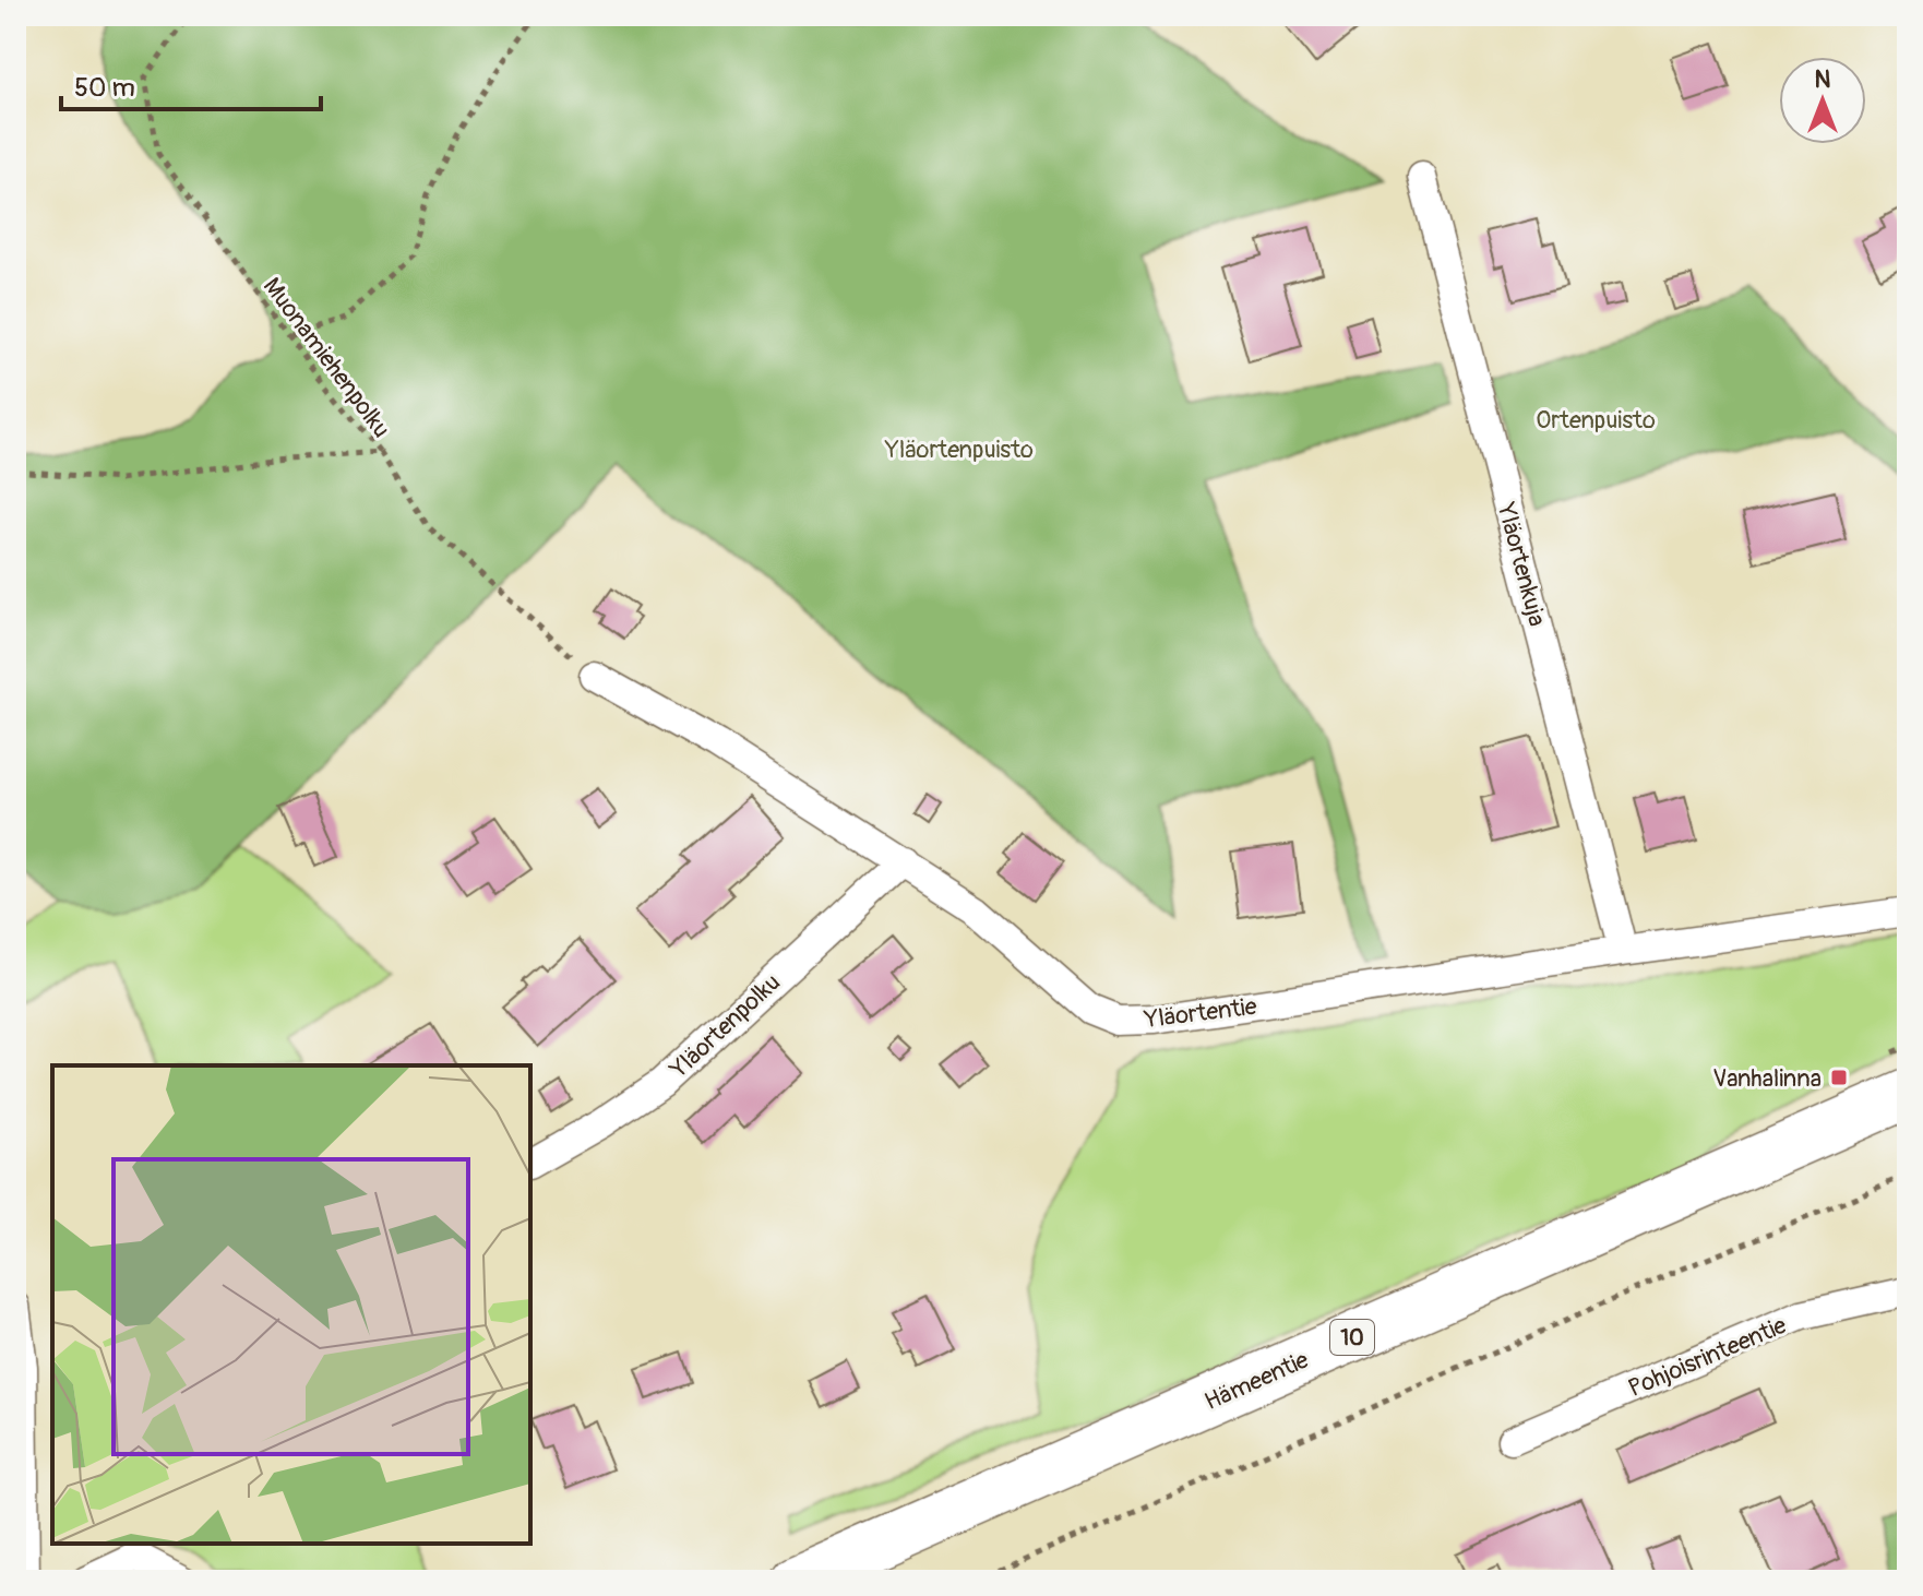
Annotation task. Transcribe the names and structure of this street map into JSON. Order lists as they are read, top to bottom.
{
  "streets": {
    "highway": ["10", "Hämeentie"],
    "street": [
      "Yläortenkuja",
      "Yläortentie",
      "Yläortenpolku",
      "Pohjoisrinteentie"
    ],
    "path": ["Muonamiehenpolku"]
  },
  "crossings": [
    ["Yläortenkuja", "Yläortentie"],
    ["Yläortentie", "Yläortenpolku"]
  ],
  "parks": ["Ortenpuisto", "Yläortenpuisto"],
  "places": {
    "transit": ["Vanhalinna"]
  },
  "scale_bar": "50 m",
  "north": "top"
}
